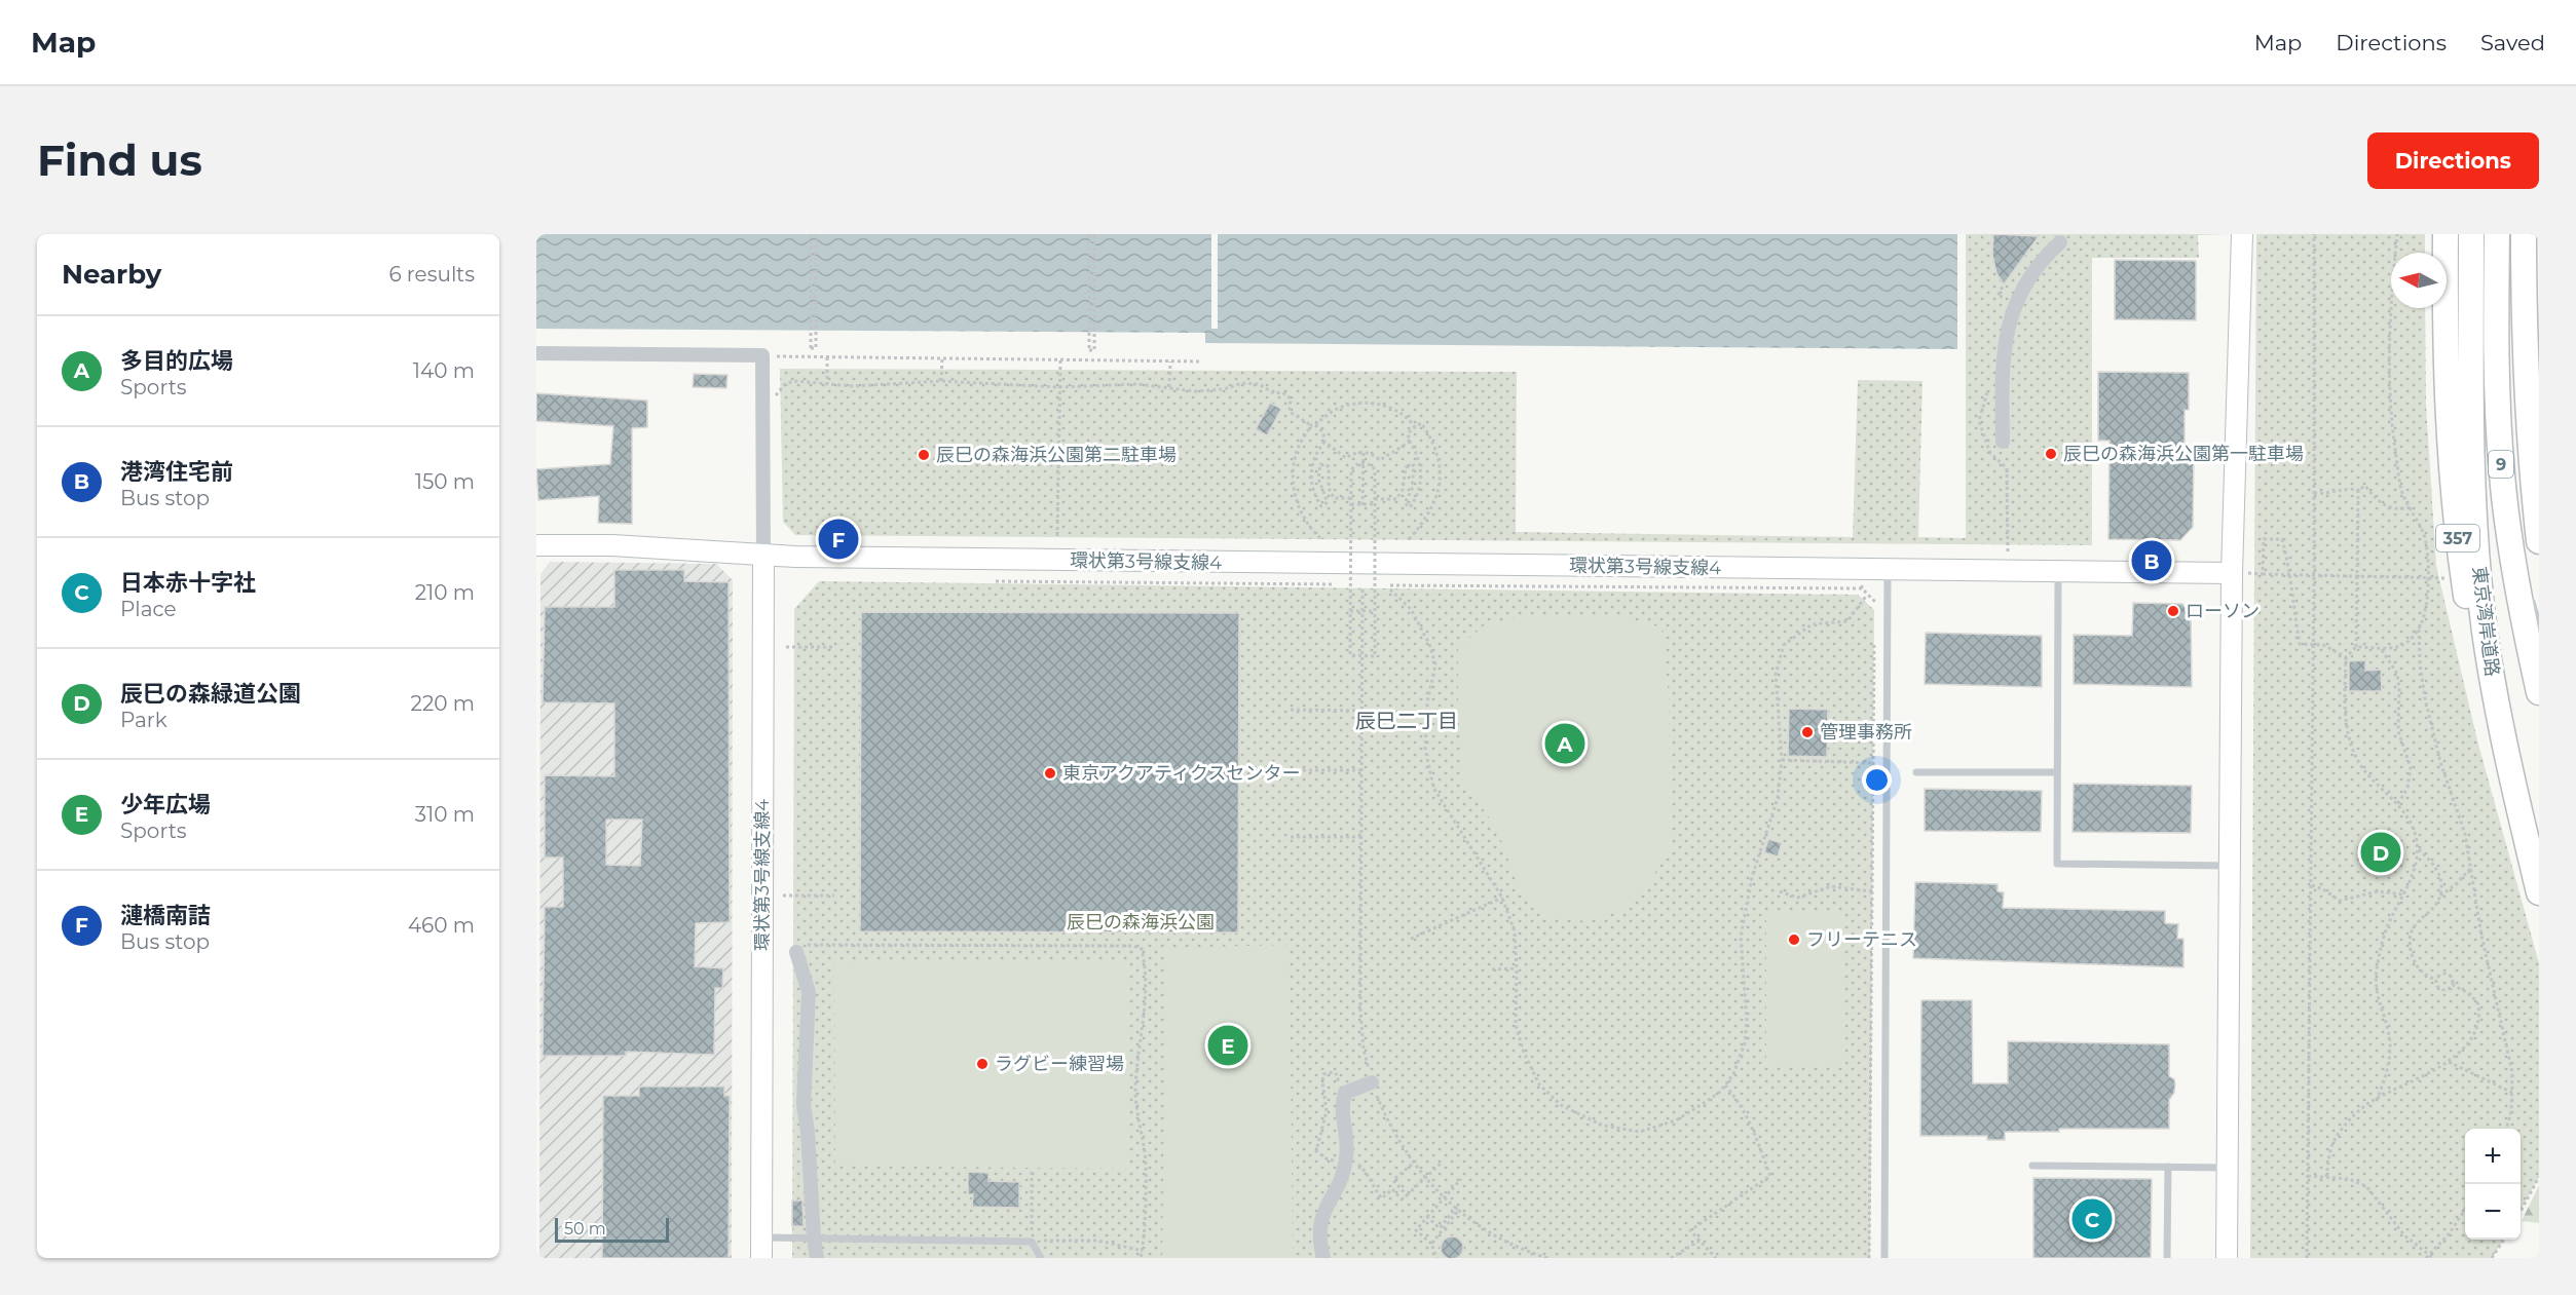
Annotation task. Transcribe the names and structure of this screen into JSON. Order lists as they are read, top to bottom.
{
  "streets": {
    "highway": ["9", "357", "東京湾岸道路"],
    "street": ["環状第3号線支線4"]
  },
  "crossings": [
    ["357", "東京湾岸道路"]
  ],
  "districts": ["辰巳二丁目"],
  "parks": ["辰巳の森海浜公園"],
  "places": [
    "辰巳の森海浜公園第一駐車場",
    "辰巳の森海浜公園第二駐車場",
    "ローソン",
    "管理事務所",
    "東京アクアティクスセンター",
    "フリーテニス",
    "ラグビー練習場"
  ],
  "scale_bar": "50 m",
  "north": "left",
  "page": {
    "header": "Map",
    "nav": ["Map", "Directions", "Saved"],
    "buttons": "Directions",
    "title": "Find us",
    "heading": ["Nearby", "6 results"],
    "list": [
      {
        "mark": "A",
        "name": "多目的広場",
        "note": "Sports",
        "value": "140 m"
      },
      {
        "mark": "B",
        "name": "港湾住宅前",
        "note": "Bus stop",
        "value": "150 m"
      },
      {
        "mark": "C",
        "name": "日本赤十字社",
        "note": "Place",
        "value": "210 m"
      },
      {
        "mark": "D",
        "name": "辰巳の森緑道公園",
        "note": "Park",
        "value": "220 m"
      },
      {
        "mark": "E",
        "name": "少年広場",
        "note": "Sports",
        "value": "310 m"
      },
      {
        "mark": "F",
        "name": "漣橋南詰",
        "note": "Bus stop",
        "value": "460 m"
      }
    ],
    "pins": [
      "F",
      "B",
      "A",
      "D",
      "E",
      "C"
    ],
    "map_buttons": ["+", "−"],
    "scale": "50 m"
  }
}
